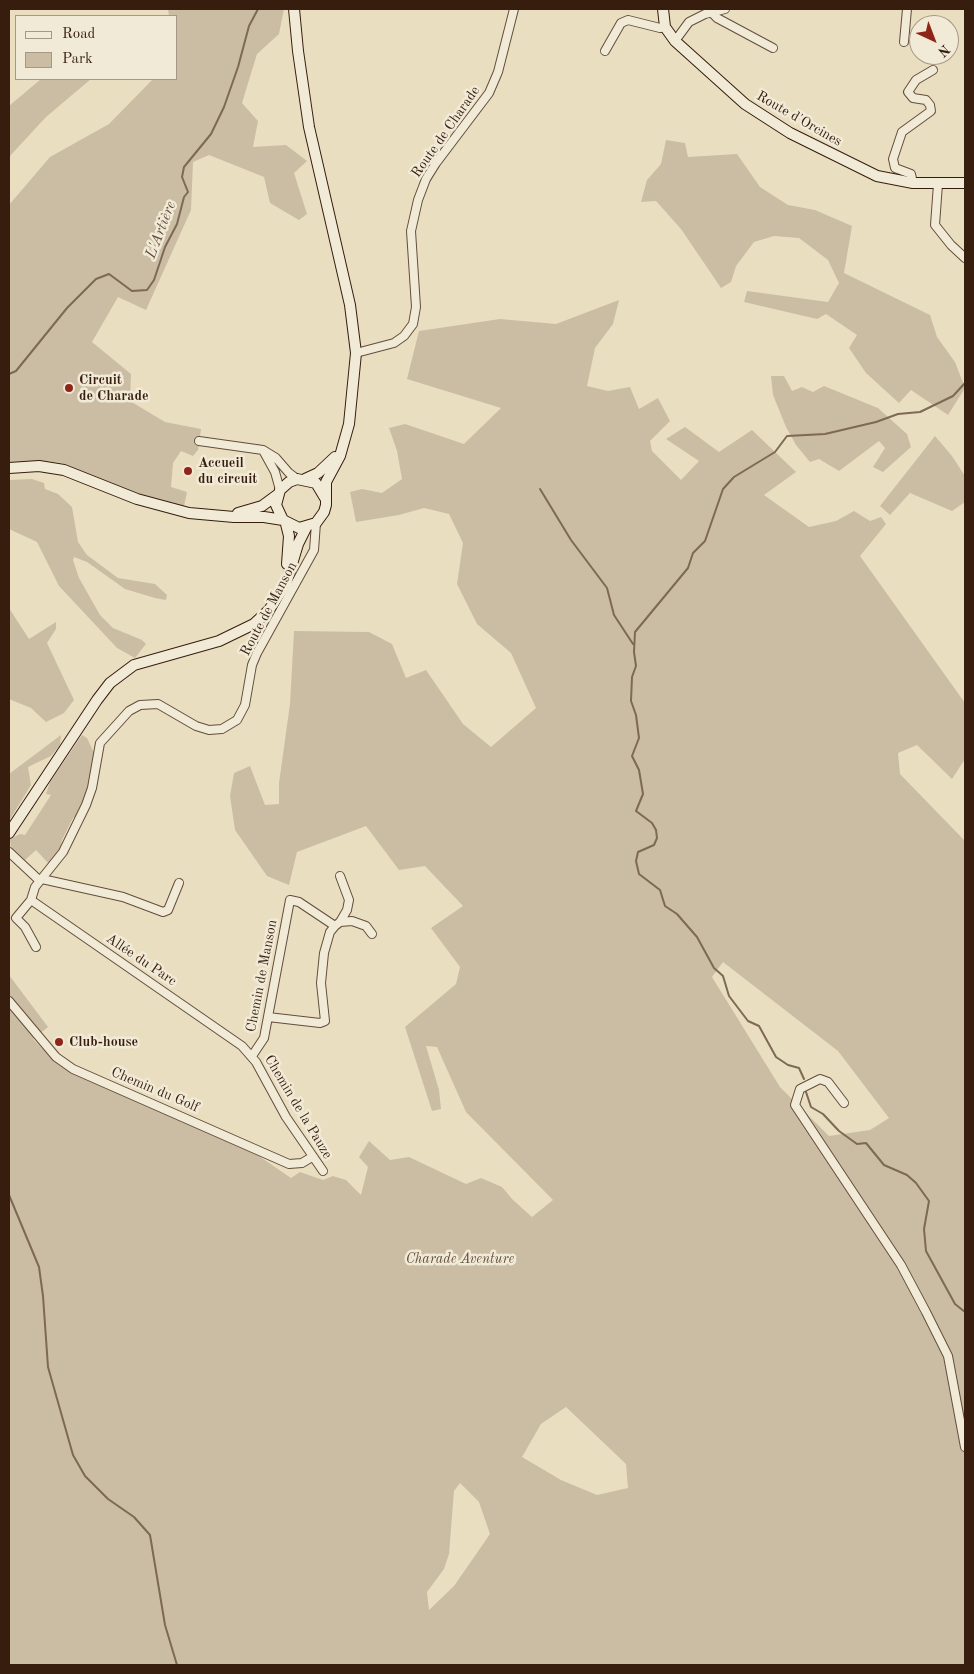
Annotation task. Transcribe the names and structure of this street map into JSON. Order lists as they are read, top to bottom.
{
  "streets": {
    "street": [
      "Route d'Orcines",
      "Route de Charade",
      "Route de Manson",
      "Allée du Parc",
      "Chemin de Manson",
      "Chemin du Golf",
      "Chemin de la Pauze"
    ]
  },
  "crossings": [
    ["Allée du Parc", "Chemin de Manson"],
    ["Allée du Parc", "Chemin de la Pauze"],
    ["Chemin de Manson", "Chemin de la Pauze"],
    ["Chemin du Golf", "Chemin de la Pauze"]
  ],
  "water": ["L'Artière"],
  "parks": ["Charade Aventure"],
  "places": ["Circuit de Charade", "Accueil du circuit", "Club-house"],
  "legend": ["Road", "Park"],
  "north": "bottom right"
}
